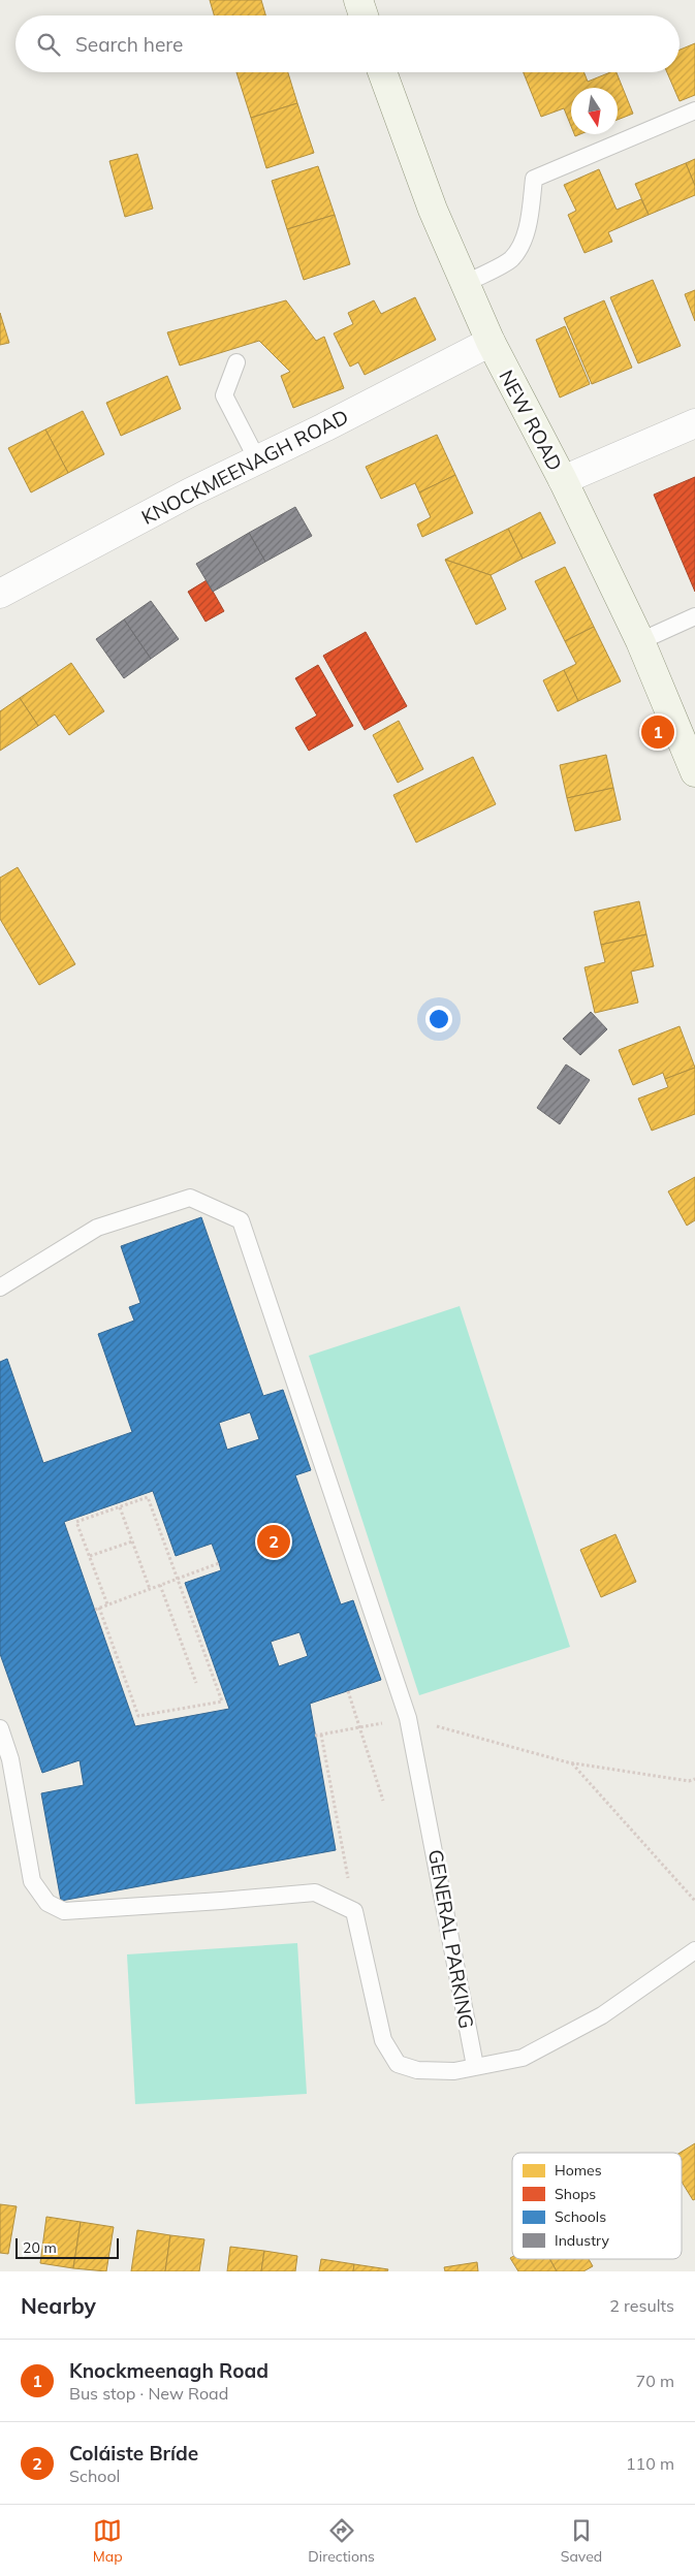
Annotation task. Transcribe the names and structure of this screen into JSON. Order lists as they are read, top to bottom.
{
  "streets": {
    "street": ["NEW ROAD", "KNOCKMEENAGH ROAD"],
    "lane": ["GENERAL PARKING"]
  },
  "crossings": [
    ["NEW ROAD", "KNOCKMEENAGH ROAD"]
  ],
  "legend": [
    "Homes",
    "Shops",
    "Schools",
    "Industry"
  ],
  "scale_bar": "20 m",
  "north": "bottom",
  "page": {
    "search": "Search here",
    "pins": ["1", "2"],
    "scale": "20 m",
    "heading": ["Nearby", "2 results"],
    "list": [
      {
        "mark": "1",
        "name": "Knockmeenagh Road",
        "note": "Bus stop · New Road",
        "value": "70 m"
      },
      {
        "mark": "2",
        "name": "Coláiste Bríde",
        "note": "School",
        "value": "110 m"
      }
    ],
    "nav": ["Map", "Directions", "Saved"]
  }
}
